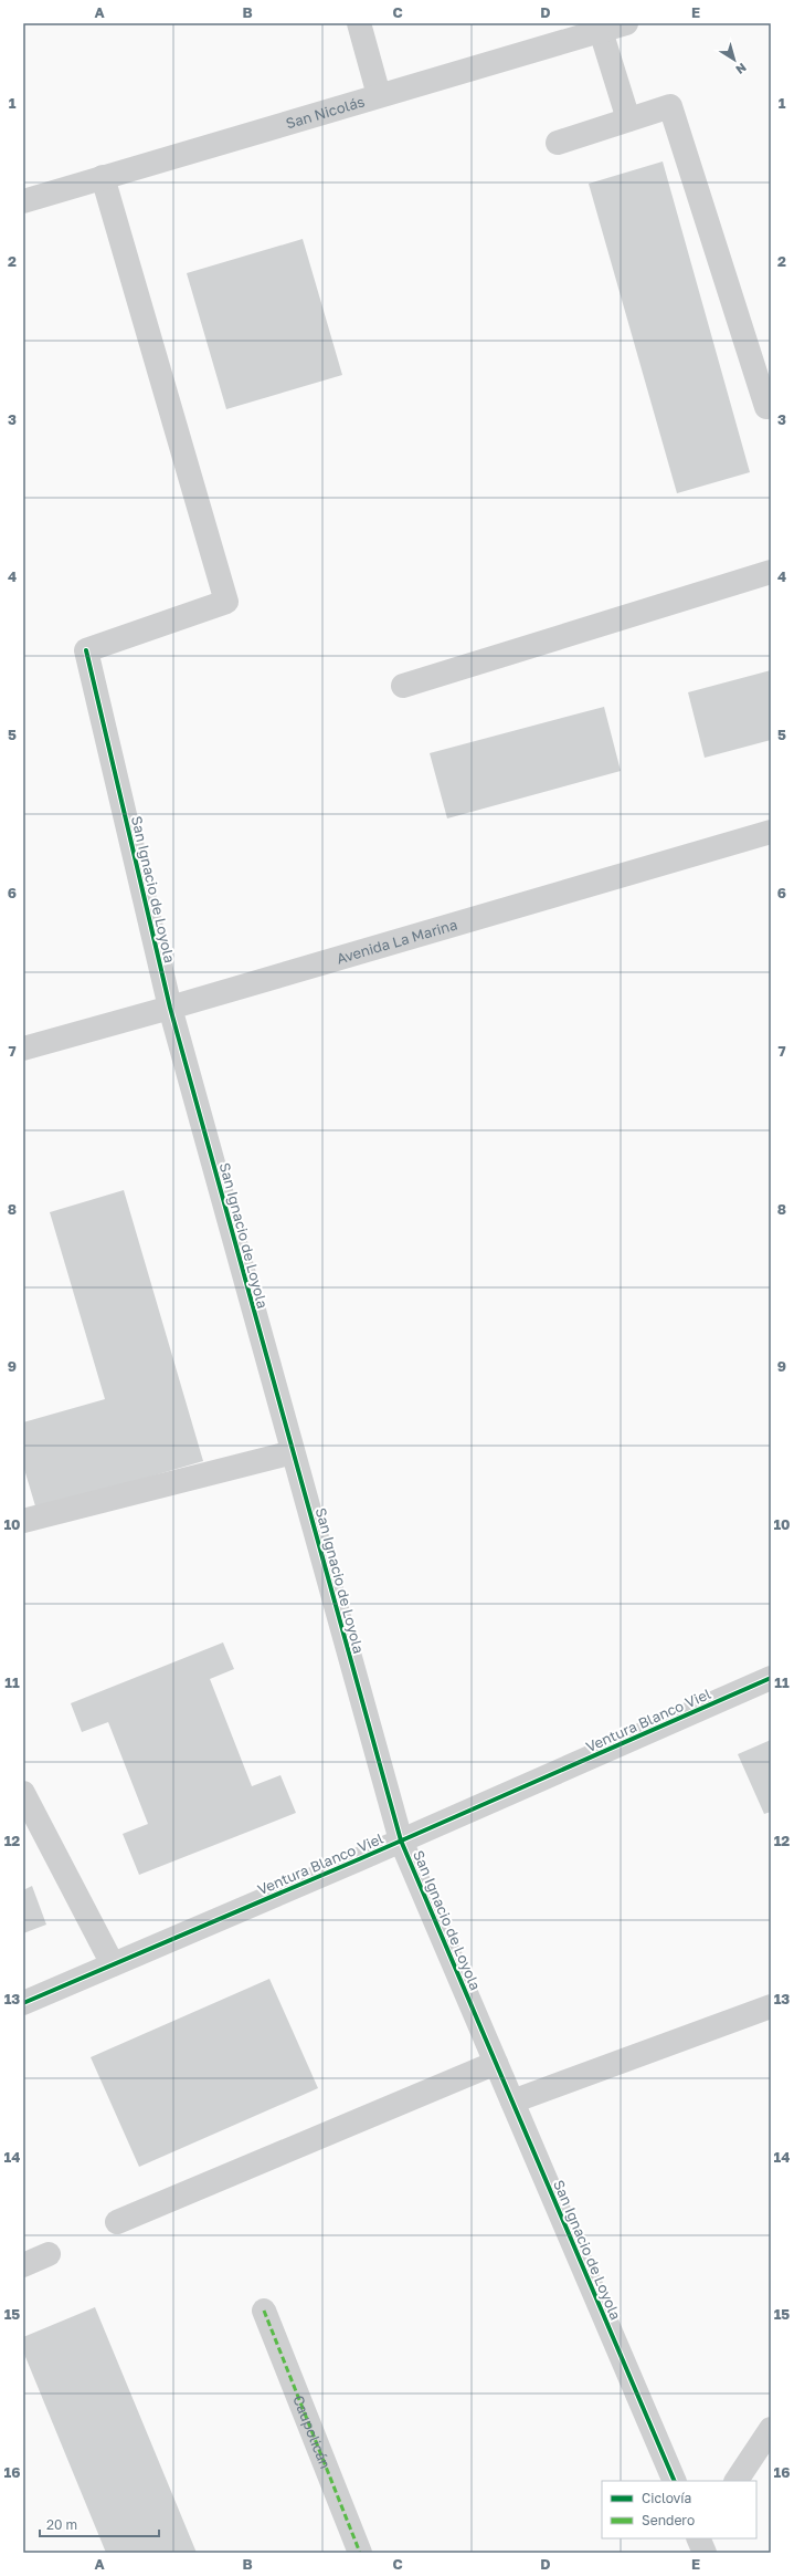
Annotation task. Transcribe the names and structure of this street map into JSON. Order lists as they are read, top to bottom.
{
  "streets": {
    "street": [
      "San Nicolás",
      "San Ignacio de Loyola",
      "Avenida La Marina",
      "Ventura Blanco Viel",
      "Caupolicán"
    ]
  },
  "crossings": [
    ["San Nicolás", "San Ignacio de Loyola"],
    ["San Ignacio de Loyola", "Avenida La Marina"],
    ["San Ignacio de Loyola", "Ventura Blanco Viel"]
  ],
  "legend": ["Ciclovía", "Sendero"],
  "scale_bar": "20 m",
  "north": "bottom right",
  "grid": {
    "columns": [
      "A",
      "B",
      "C",
      "D",
      "E"
    ],
    "rows": [
      "1",
      "2",
      "3",
      "4",
      "5",
      "6",
      "7",
      "8",
      "9",
      "10",
      "11",
      "12",
      "13",
      "14",
      "15",
      "16"
    ]
  }
}
